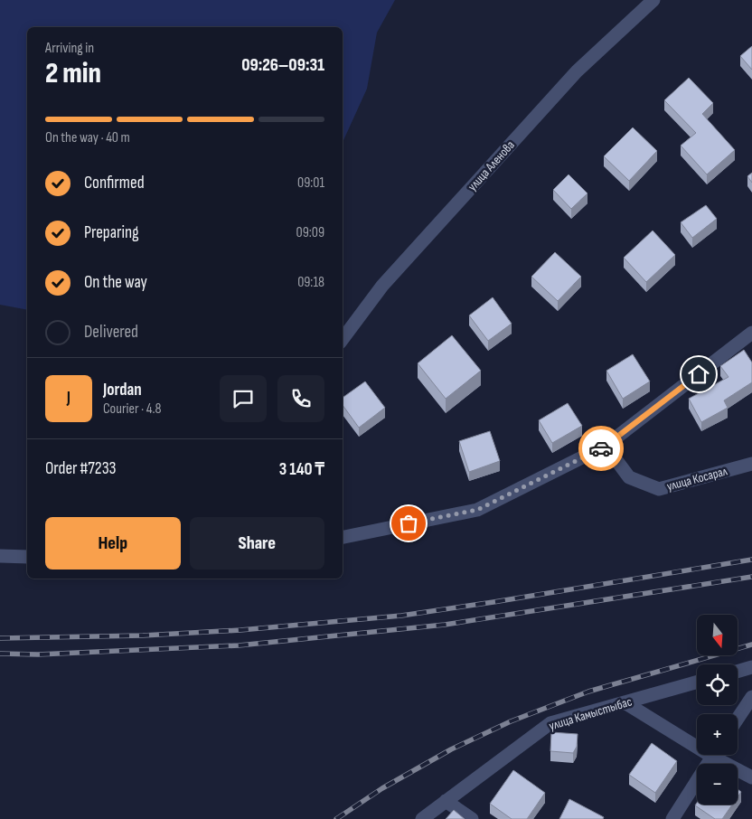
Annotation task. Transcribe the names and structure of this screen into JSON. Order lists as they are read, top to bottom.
{
  "streets": {
    "street": ["улица Аленова", "улица Косарал", "улица Камыстыбас"]
  },
  "north": "bottom",
  "page": {
    "heading": ["2 min", "Arriving in", "09:26–09:31"],
    "panel": [
      "Jordan",
      "Courier · 4.8",
      "Order #7233",
      "3 140 ₸"
    ],
    "bar": "On the way · 40 m",
    "list": [
      ["Confirmed", "09:01"],
      ["Preparing", "09:09"],
      ["On the way", "09:18"],
      "Delivered"
    ],
    "round": "J",
    "buttons": ["Help", "Share"],
    "map_buttons": ["+", "−"]
  }
}
